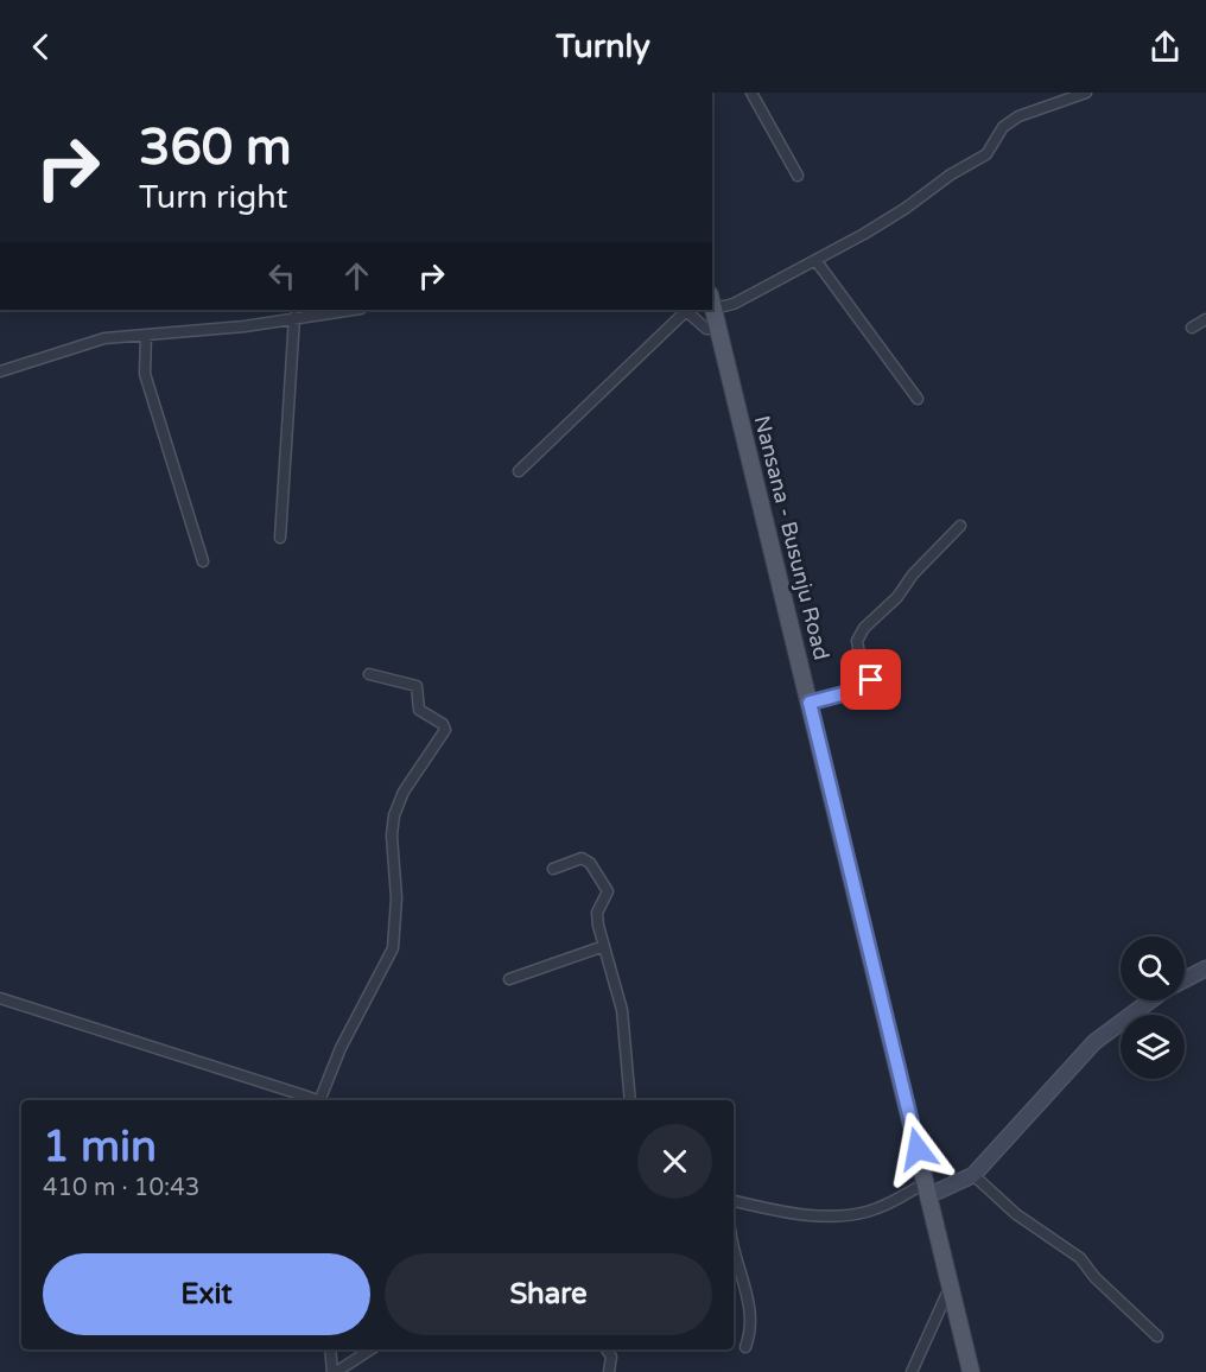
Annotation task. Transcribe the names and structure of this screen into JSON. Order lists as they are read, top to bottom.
{
  "streets": {
    "main road": ["Nansana - Busunju Road"]
  },
  "page": {
    "header": "Turnly",
    "turn": ["360 m", "Turn right"],
    "heading": ["1 min", "410 m · 10:43"],
    "buttons": ["Exit", "Share"]
  }
}
